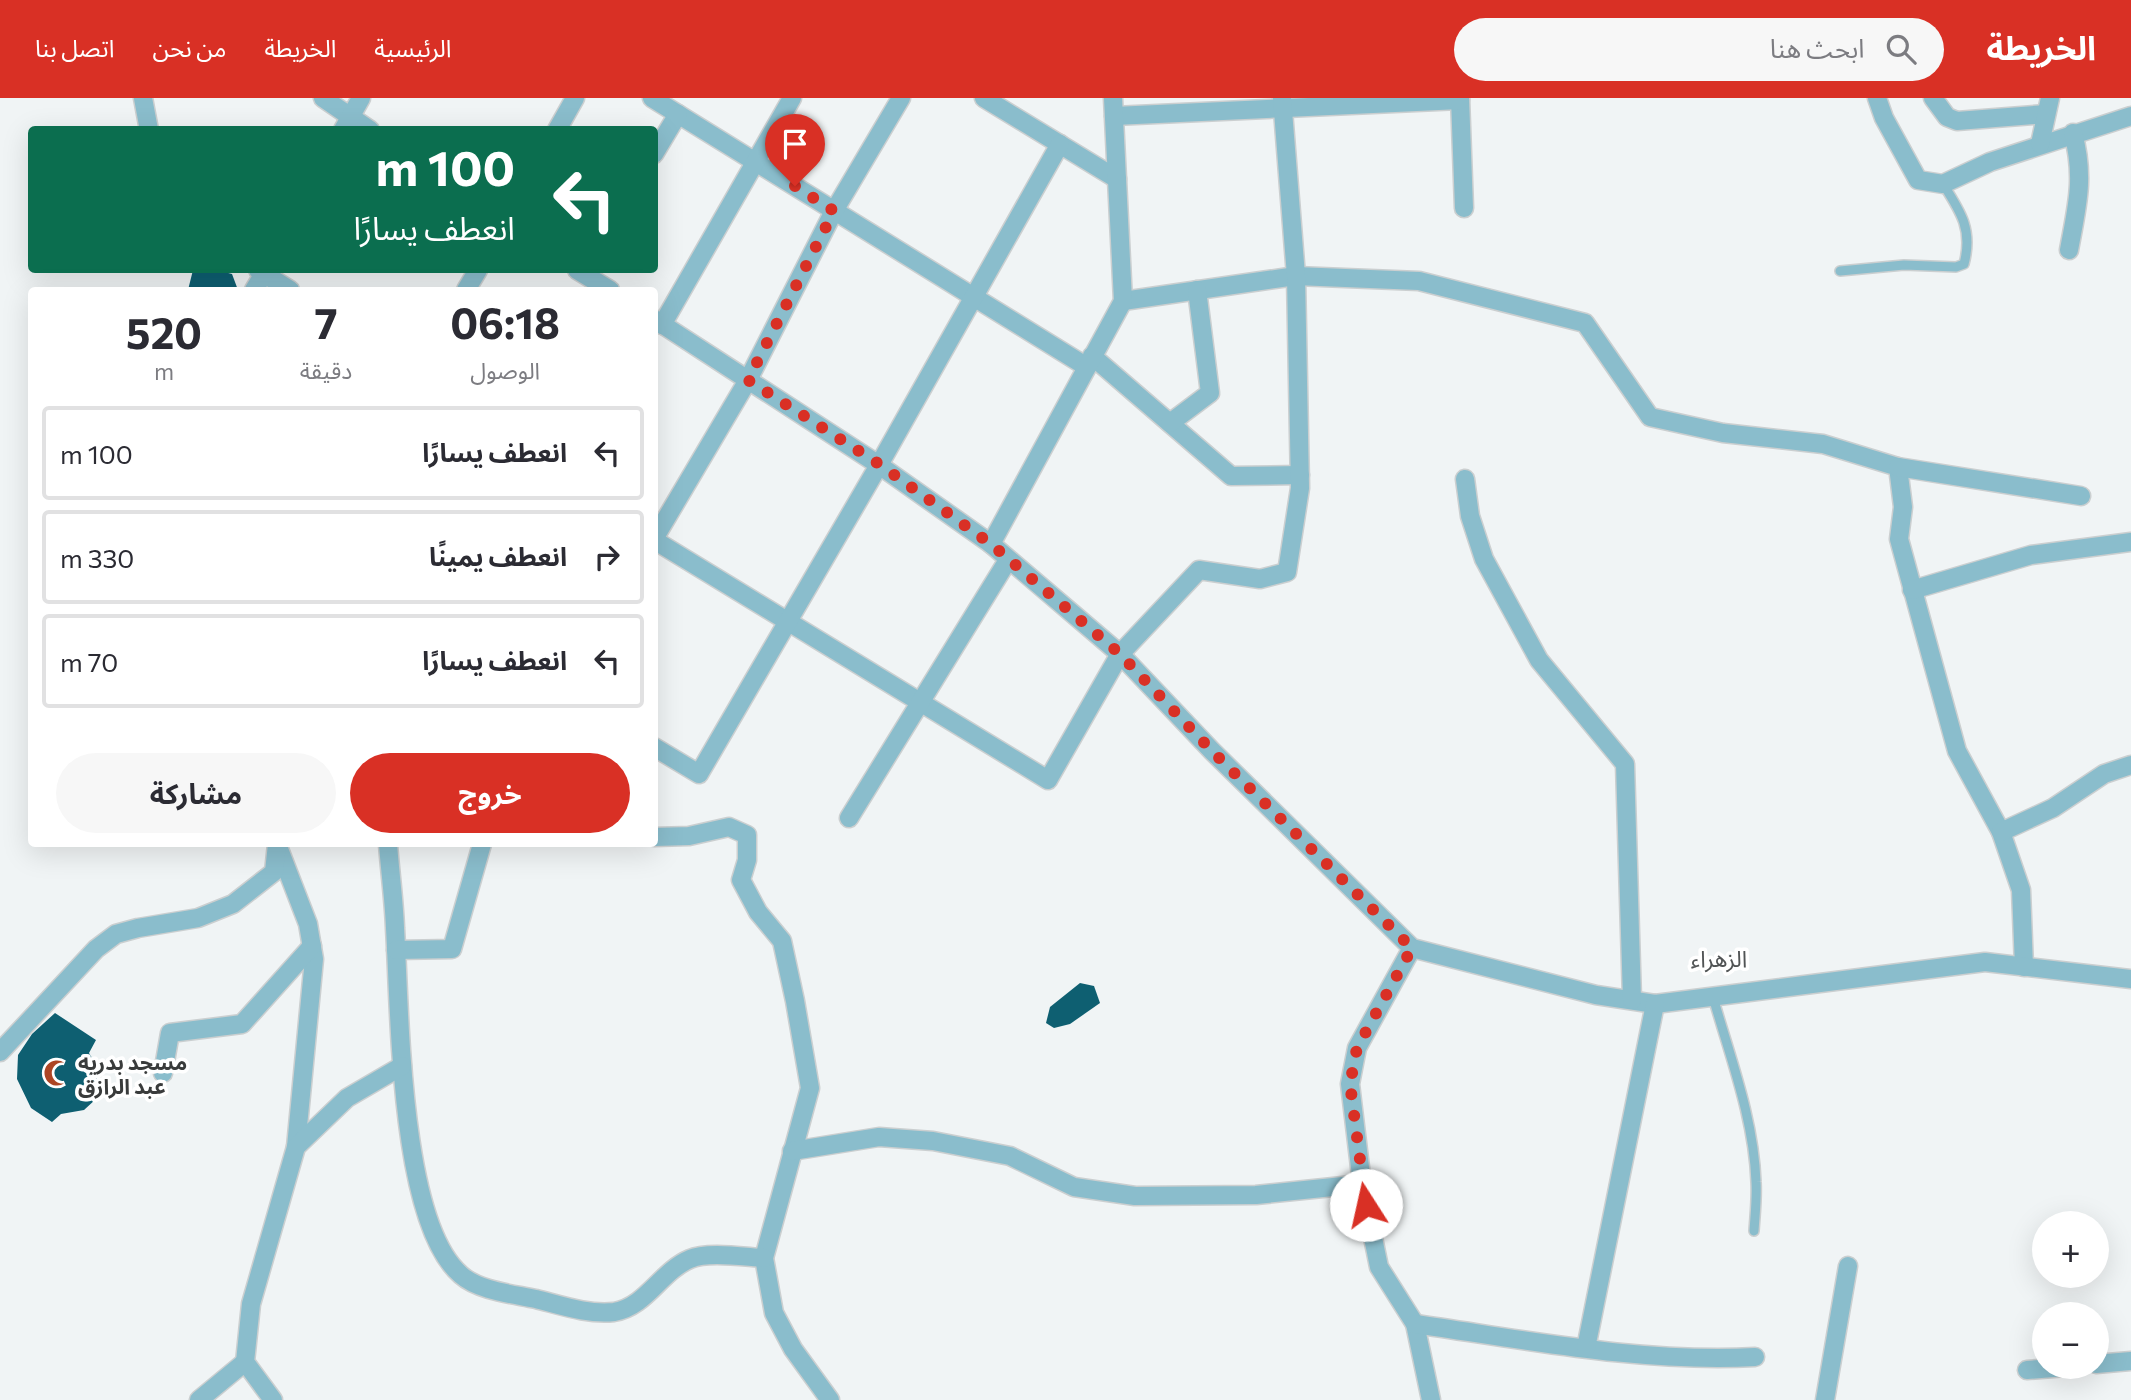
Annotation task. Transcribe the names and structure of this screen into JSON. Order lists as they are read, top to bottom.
{
  "districts": ["الزهراء"],
  "places": {
    "mosque": ["مسجد بدريه عبد الرازق"]
  },
  "page": {
    "header": "الخريطة",
    "search": "ابحث هنا",
    "nav": [
      "الرئيسية",
      "الخريطة",
      "من نحن",
      "اتصل بنا"
    ],
    "turn": ["100 m", "انعطف يسارًا"],
    "eta": [
      "06:18",
      "الوصول",
      "7",
      "دقيقة",
      "520",
      "m"
    ],
    "list": [
      {
        "name": "انعطف يسارًا",
        "value": "100 m"
      },
      {
        "name": "انعطف يمينًا",
        "value": "330 m"
      },
      {
        "name": "انعطف يسارًا",
        "value": "70 m"
      }
    ],
    "buttons": ["خروج", "مشاركة"],
    "map_buttons": ["+", "−"]
  }
}
